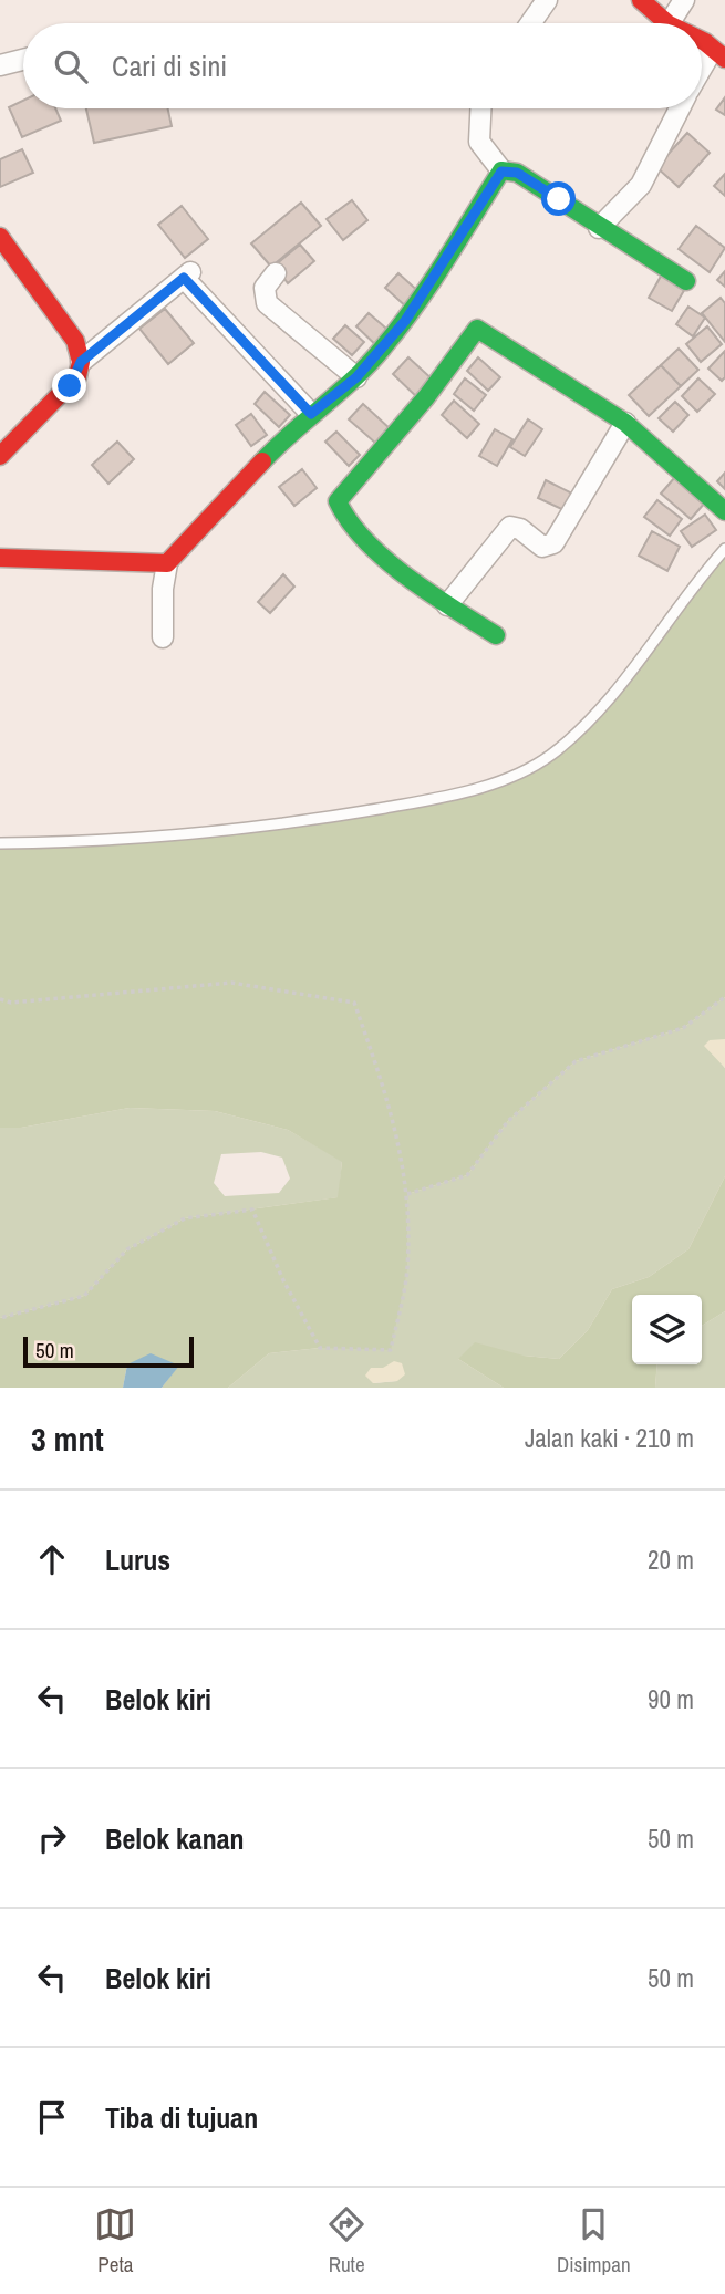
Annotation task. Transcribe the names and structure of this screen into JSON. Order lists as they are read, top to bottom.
{
  "scale_bar": "50 m",
  "page": {
    "search": "Cari di sini",
    "scale": "50 m",
    "heading": ["3 mnt", "Jalan kaki · 210 m"],
    "list": [
      ["Lurus", "20 m"],
      ["Belok kiri", "90 m"],
      ["Belok kanan", "50 m"],
      ["Belok kiri", "50 m"],
      "Tiba di tujuan"
    ],
    "nav": ["Peta", "Rute", "Disimpan"]
  }
}
